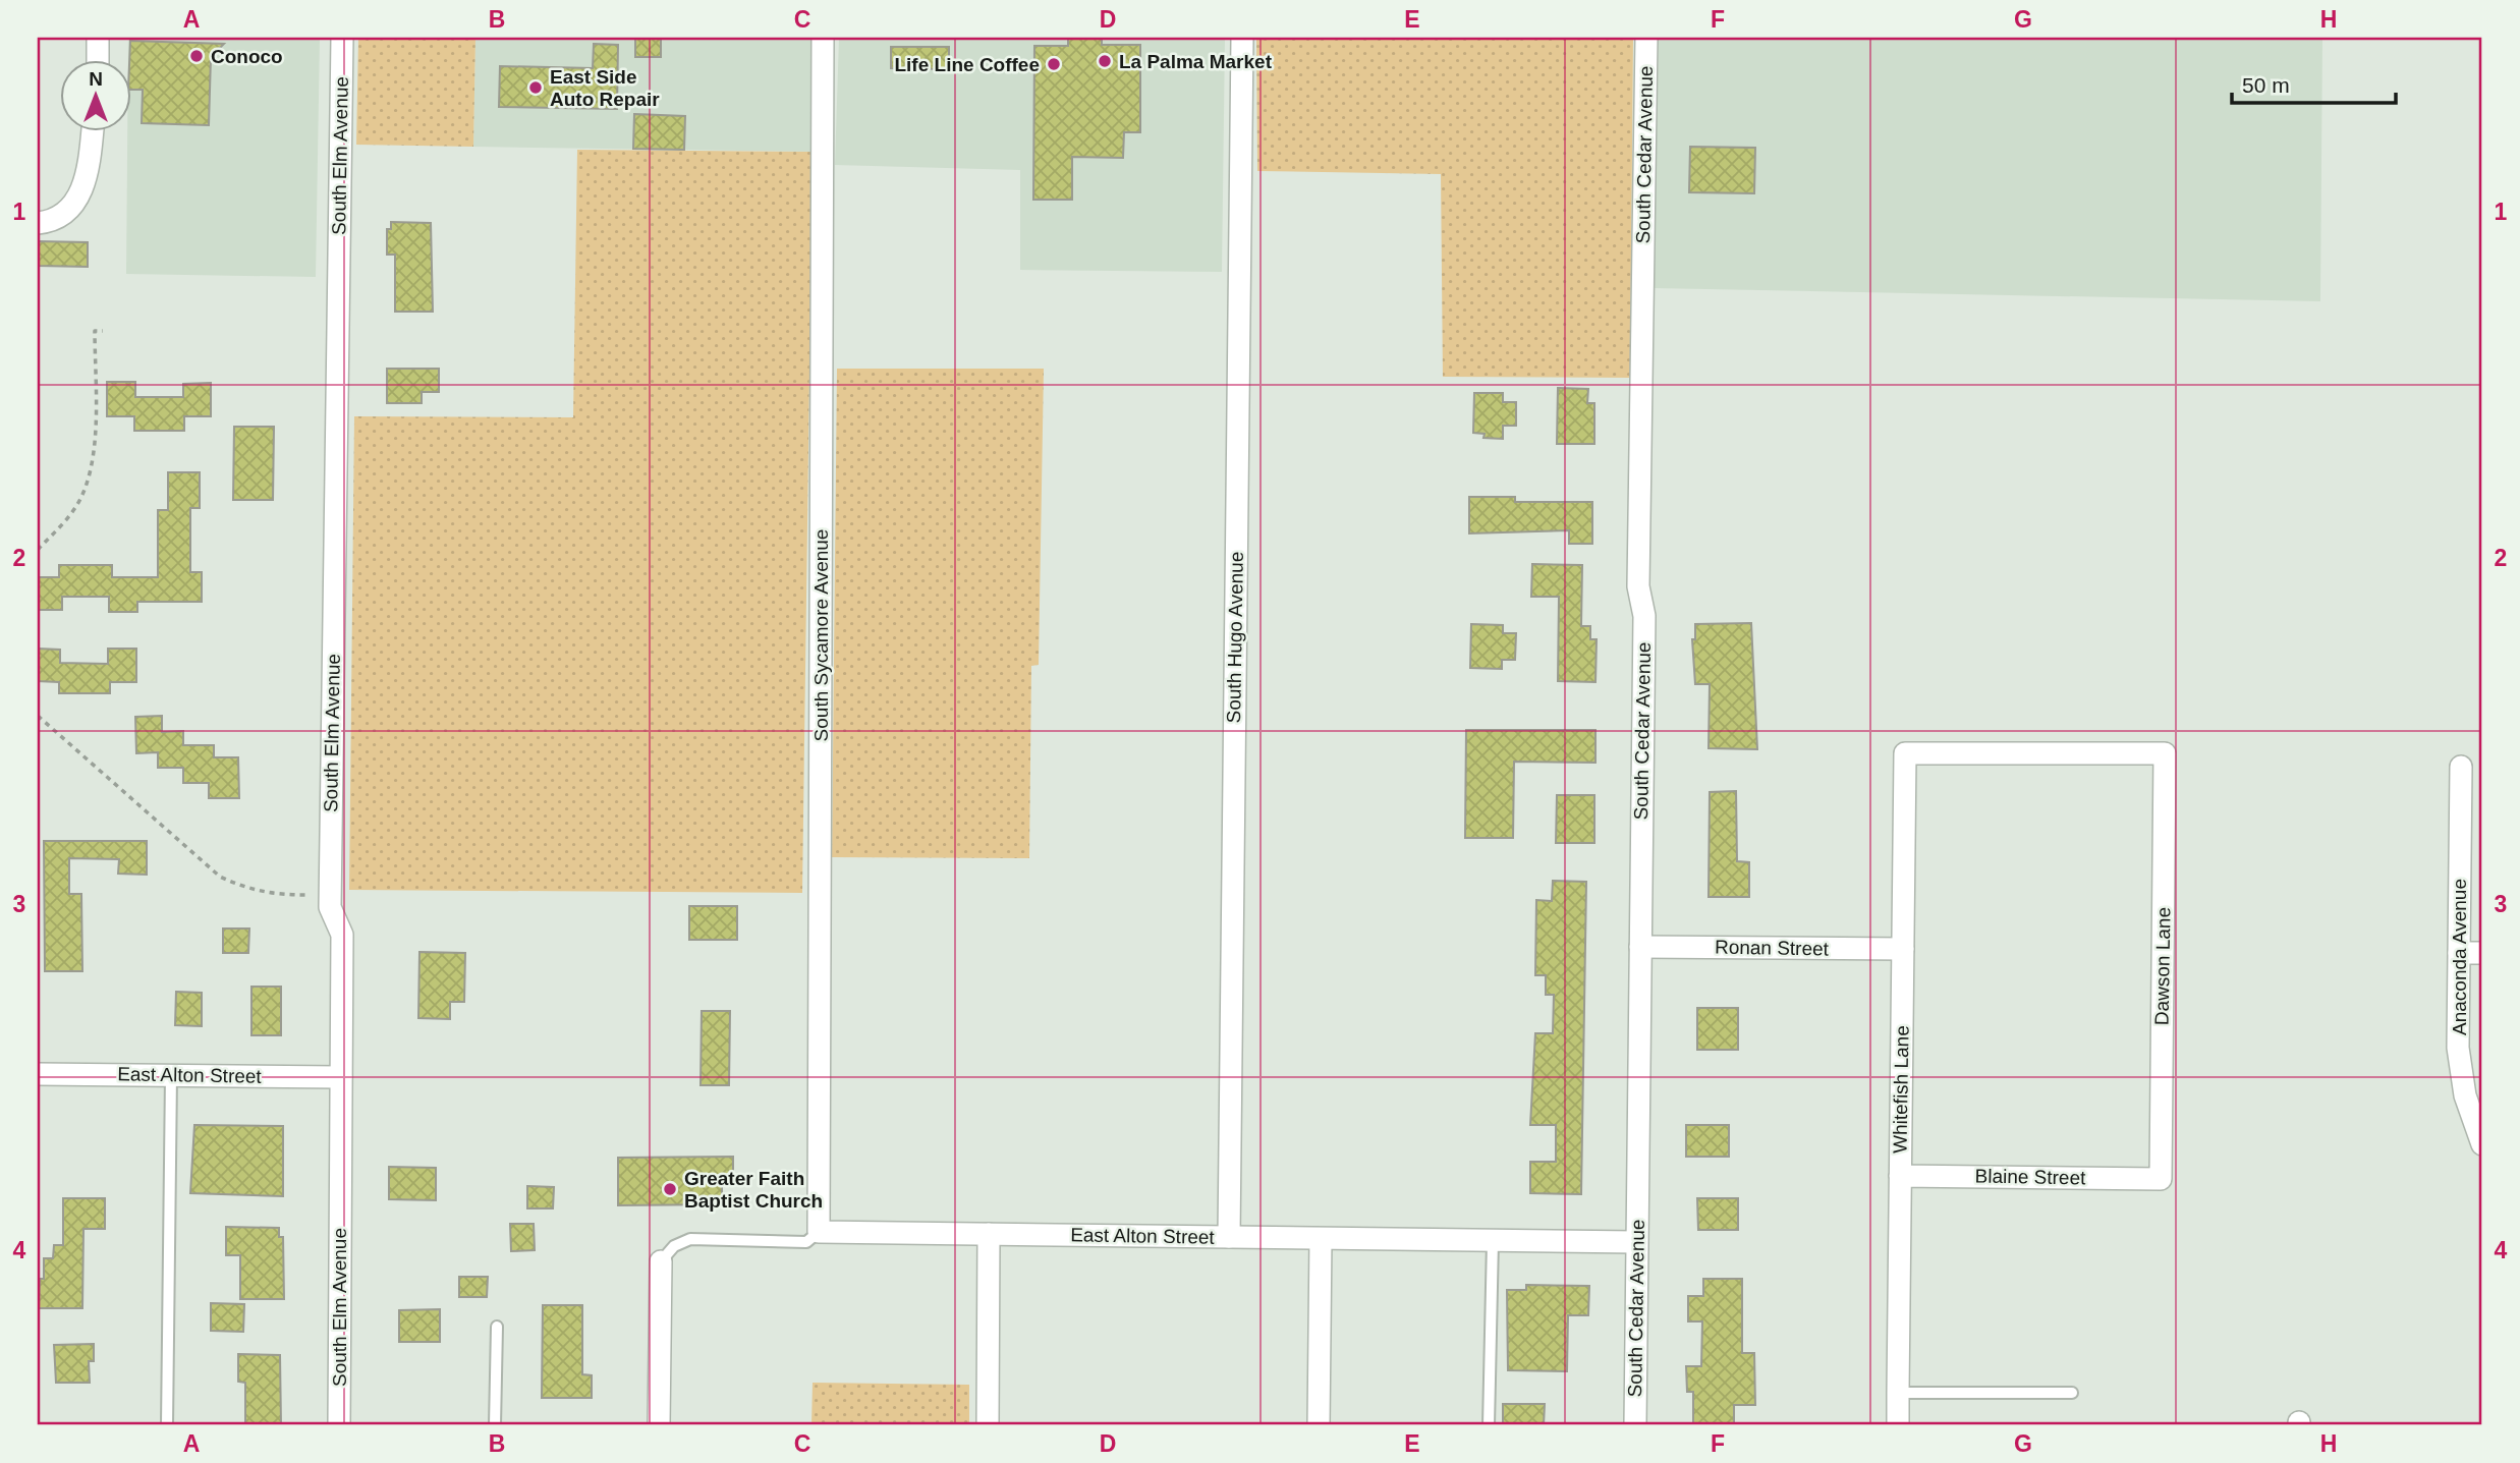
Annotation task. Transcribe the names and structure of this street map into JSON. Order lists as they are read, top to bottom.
{
  "streets": {
    "street": [
      "South Cedar Avenue",
      "South Elm Avenue",
      "South Sycamore Avenue",
      "South Hugo Avenue",
      "Ronan Street",
      "Anaconda Avenue",
      "Dawson Lane",
      "East Alton Street",
      "Whitefish Lane",
      "Blaine Street"
    ]
  },
  "crossings": [
    ["South Cedar Avenue", "Ronan Street"],
    ["South Cedar Avenue", "East Alton Street"],
    ["South Elm Avenue", "East Alton Street"],
    ["South Sycamore Avenue", "East Alton Street"],
    ["South Hugo Avenue", "East Alton Street"],
    ["Ronan Street", "Whitefish Lane"],
    ["Dawson Lane", "Whitefish Lane"],
    ["Dawson Lane", "Blaine Street"],
    ["Whitefish Lane", "Blaine Street"]
  ],
  "places": [
    "Conoco",
    "La Palma Market",
    "Life Line Coffee",
    "East Side Auto Repair",
    "Greater Faith Baptist Church"
  ],
  "scale_bar": "50 m",
  "north": "top",
  "grid": {
    "columns": [
      "A",
      "B",
      "C",
      "D",
      "E",
      "F",
      "G",
      "H"
    ],
    "rows": [
      "1",
      "2",
      "3",
      "4"
    ]
  }
}
